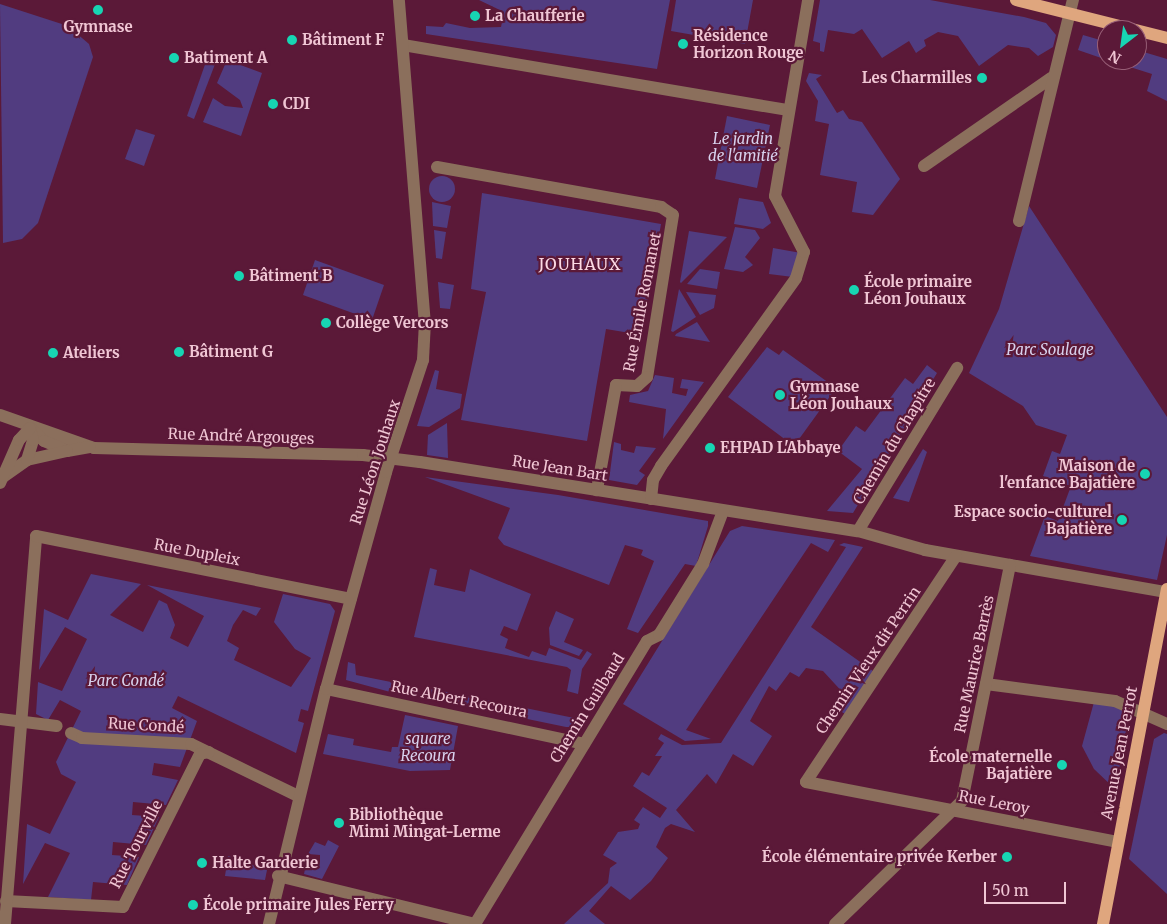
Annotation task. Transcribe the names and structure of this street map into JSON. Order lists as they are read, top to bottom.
{
  "streets": {
    "main road": ["Avenue Jean Perrot"],
    "street": [
      "Rue Émile Romanet",
      "Rue André Argouges",
      "Chemin du Chapitre",
      "Rue Léon Jouhaux",
      "Rue Jean Bart",
      "Rue Dupleix",
      "Chemin Vieux dit Perrin",
      "Rue Maurice Barrès",
      "Rue Albert Recoura",
      "Chemin Guilbaud",
      "Rue Condé",
      "Rue Leroy",
      "Rue Tourville"
    ]
  },
  "crossings": [
    ["Rue Émile Romanet", "Rue Jean Bart"],
    ["Rue André Argouges", "Rue Léon Jouhaux"],
    ["Rue André Argouges", "Rue Jean Bart"],
    ["Chemin du Chapitre", "Rue Jean Bart"],
    ["Rue Léon Jouhaux", "Rue Jean Bart"],
    ["Rue Léon Jouhaux", "Rue Dupleix"],
    ["Rue Léon Jouhaux", "Rue Albert Recoura"],
    ["Rue Léon Jouhaux", "Rue Condé"],
    ["Rue Jean Bart", "Chemin Vieux dit Perrin"],
    ["Rue Jean Bart", "Rue Maurice Barrès"],
    ["Rue Jean Bart", "Chemin Guilbaud"],
    ["Rue Jean Bart", "Avenue Jean Perrot"],
    ["Chemin Vieux dit Perrin", "Rue Leroy"],
    ["Rue Maurice Barrès", "Rue Leroy"],
    ["Rue Albert Recoura", "Chemin Guilbaud"],
    ["Rue Condé", "Rue Tourville"],
    ["Avenue Jean Perrot", "Rue Leroy"]
  ],
  "districts": ["JOUHAUX"],
  "parks": [
    "Le jardin de l'amitié",
    "Parc Soulage",
    "Parc Condé",
    "square Recoura"
  ],
  "places": [
    "Gymnase",
    "La Chaufferie",
    "Bâtiment F",
    "Résidence Horizon Rouge",
    "Batiment A",
    "Les Charmilles",
    "CDI",
    "Bâtiment B",
    "École primaire Léon Jouhaux",
    "Collège Vercors",
    "Bâtiment G",
    "Ateliers",
    "Gymnase Léon Jouhaux",
    "EHPAD L'Abbaye",
    "Maison de l'enfance Bajatière",
    "Espace socio-culturel Bajatière",
    "École maternelle Bajatière",
    "Bibliothèque Mimi Mingat-Lerme",
    "École élémentaire privée Kerber",
    "Halte Garderie",
    "École primaire Jules Ferry"
  ],
  "scale_bar": "50 m",
  "north": "bottom left"
}
